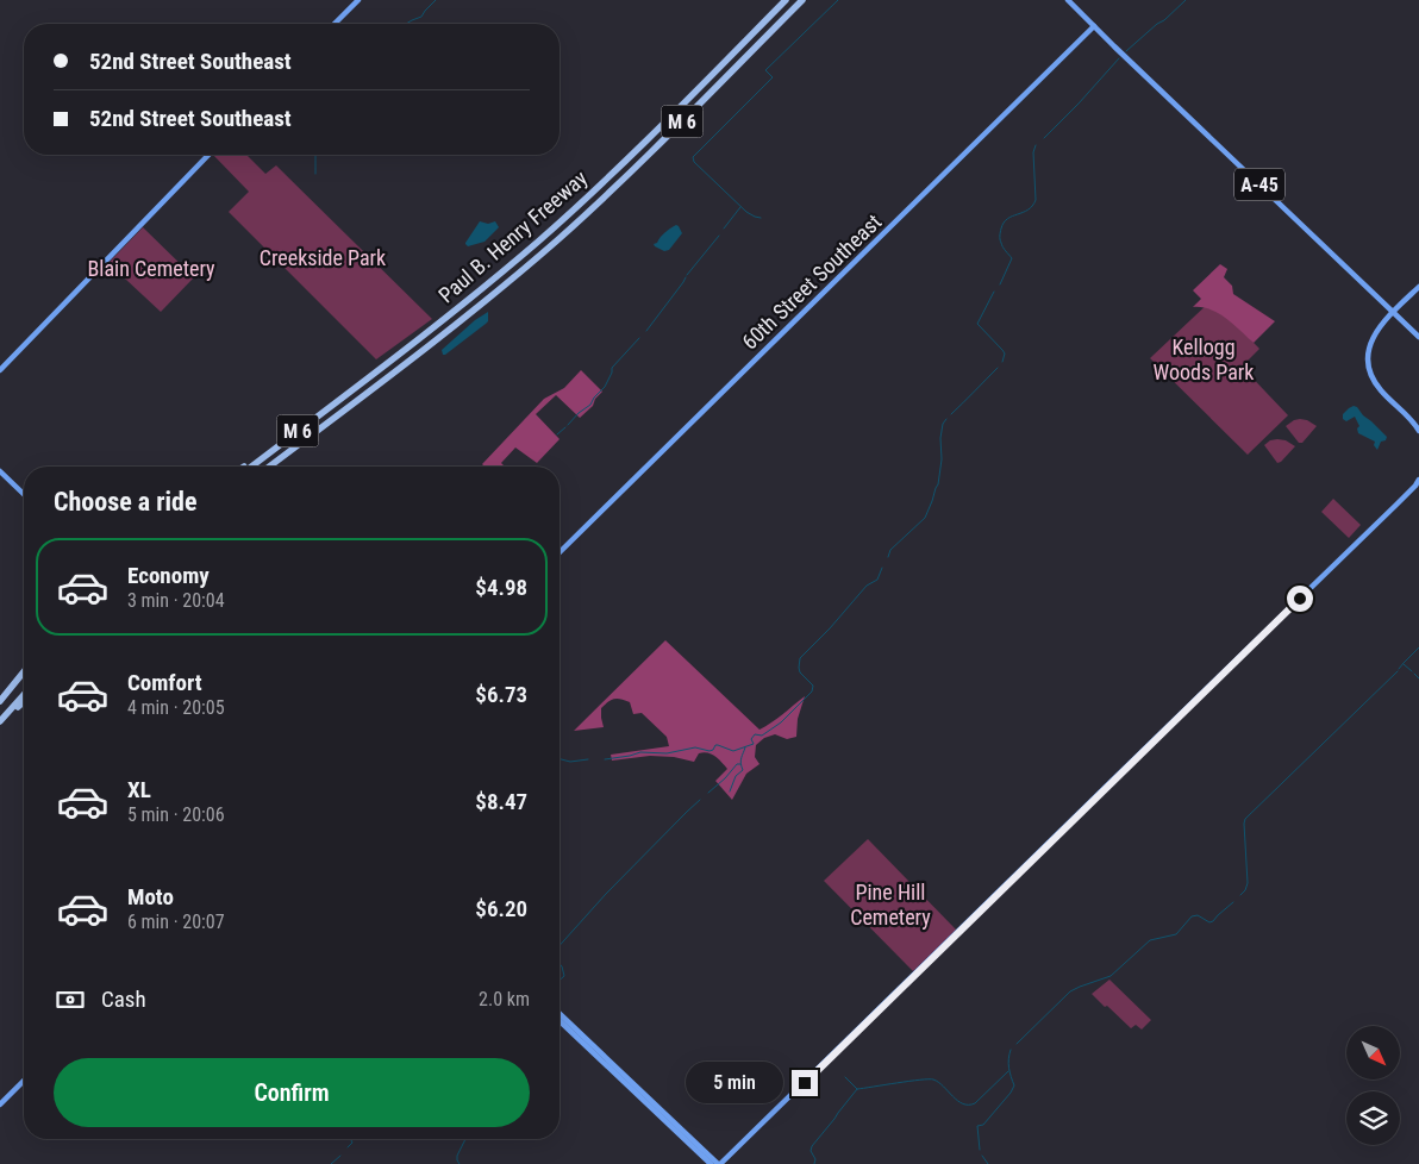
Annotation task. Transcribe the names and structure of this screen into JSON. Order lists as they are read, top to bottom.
{
  "streets": {
    "highway": ["M 6", "Paul B. Henry Freeway"],
    "main road": ["A-45", "60th Street Southeast"]
  },
  "crossings": [
    ["A-45", "60th Street Southeast"]
  ],
  "parks": [
    "Creekside Park",
    "Blain Cemetery",
    "Kellogg Woods Park",
    "Pine Hill Cemetery"
  ],
  "north": "bottom right",
  "page": {
    "banner": ["52nd Street Southeast", "52nd Street Southeast"],
    "heading": "Choose a ride",
    "list": [
      {
        "name": "Economy",
        "note": "3 min · 20:04",
        "value": "$4.98"
      },
      {
        "name": "Comfort",
        "note": "4 min · 20:05",
        "value": "$6.73"
      },
      {
        "name": "XL",
        "note": "5 min · 20:06",
        "value": "$8.47"
      },
      {
        "name": "Moto",
        "note": "6 min · 20:07",
        "value": "$6.20"
      }
    ],
    "pay": ["Cash", "2.0 km"],
    "buttons": "Confirm",
    "bubble": "5 min"
  }
}
